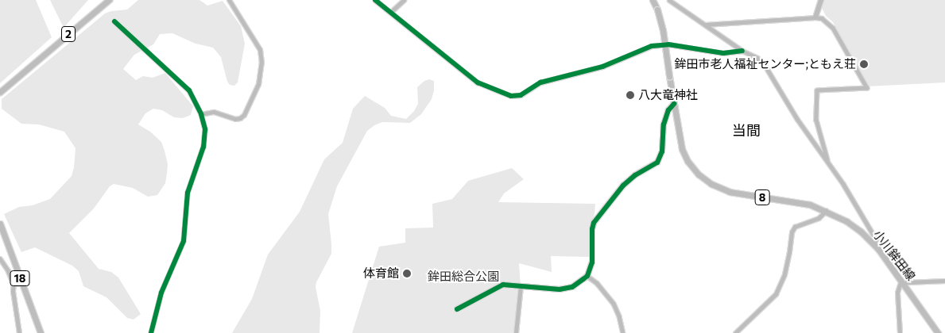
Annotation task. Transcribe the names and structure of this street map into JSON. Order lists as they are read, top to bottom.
{
  "streets": {
    "main road": [
      "2",
      "8",
      "小川鉾田線",
      "18"
    ]
  },
  "districts": ["当間"],
  "parks": ["鉾田総合公園"],
  "places": ["鉾田市老人福祉センター;ともえ荘", "八大竜神社", "体育館"]
}
